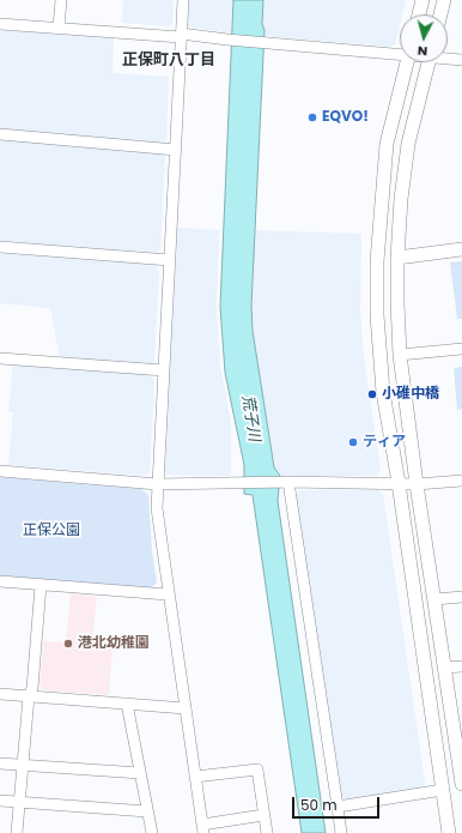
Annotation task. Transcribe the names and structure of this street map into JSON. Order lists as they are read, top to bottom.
{
  "districts": ["正保町八丁目"],
  "water": ["荒子川"],
  "parks": ["正保公園"],
  "places": [
    "EQVO!",
    "小碓中橋",
    "ティア",
    "港北幼稚園"
  ],
  "scale_bar": "50 m",
  "north": "bottom"
}
